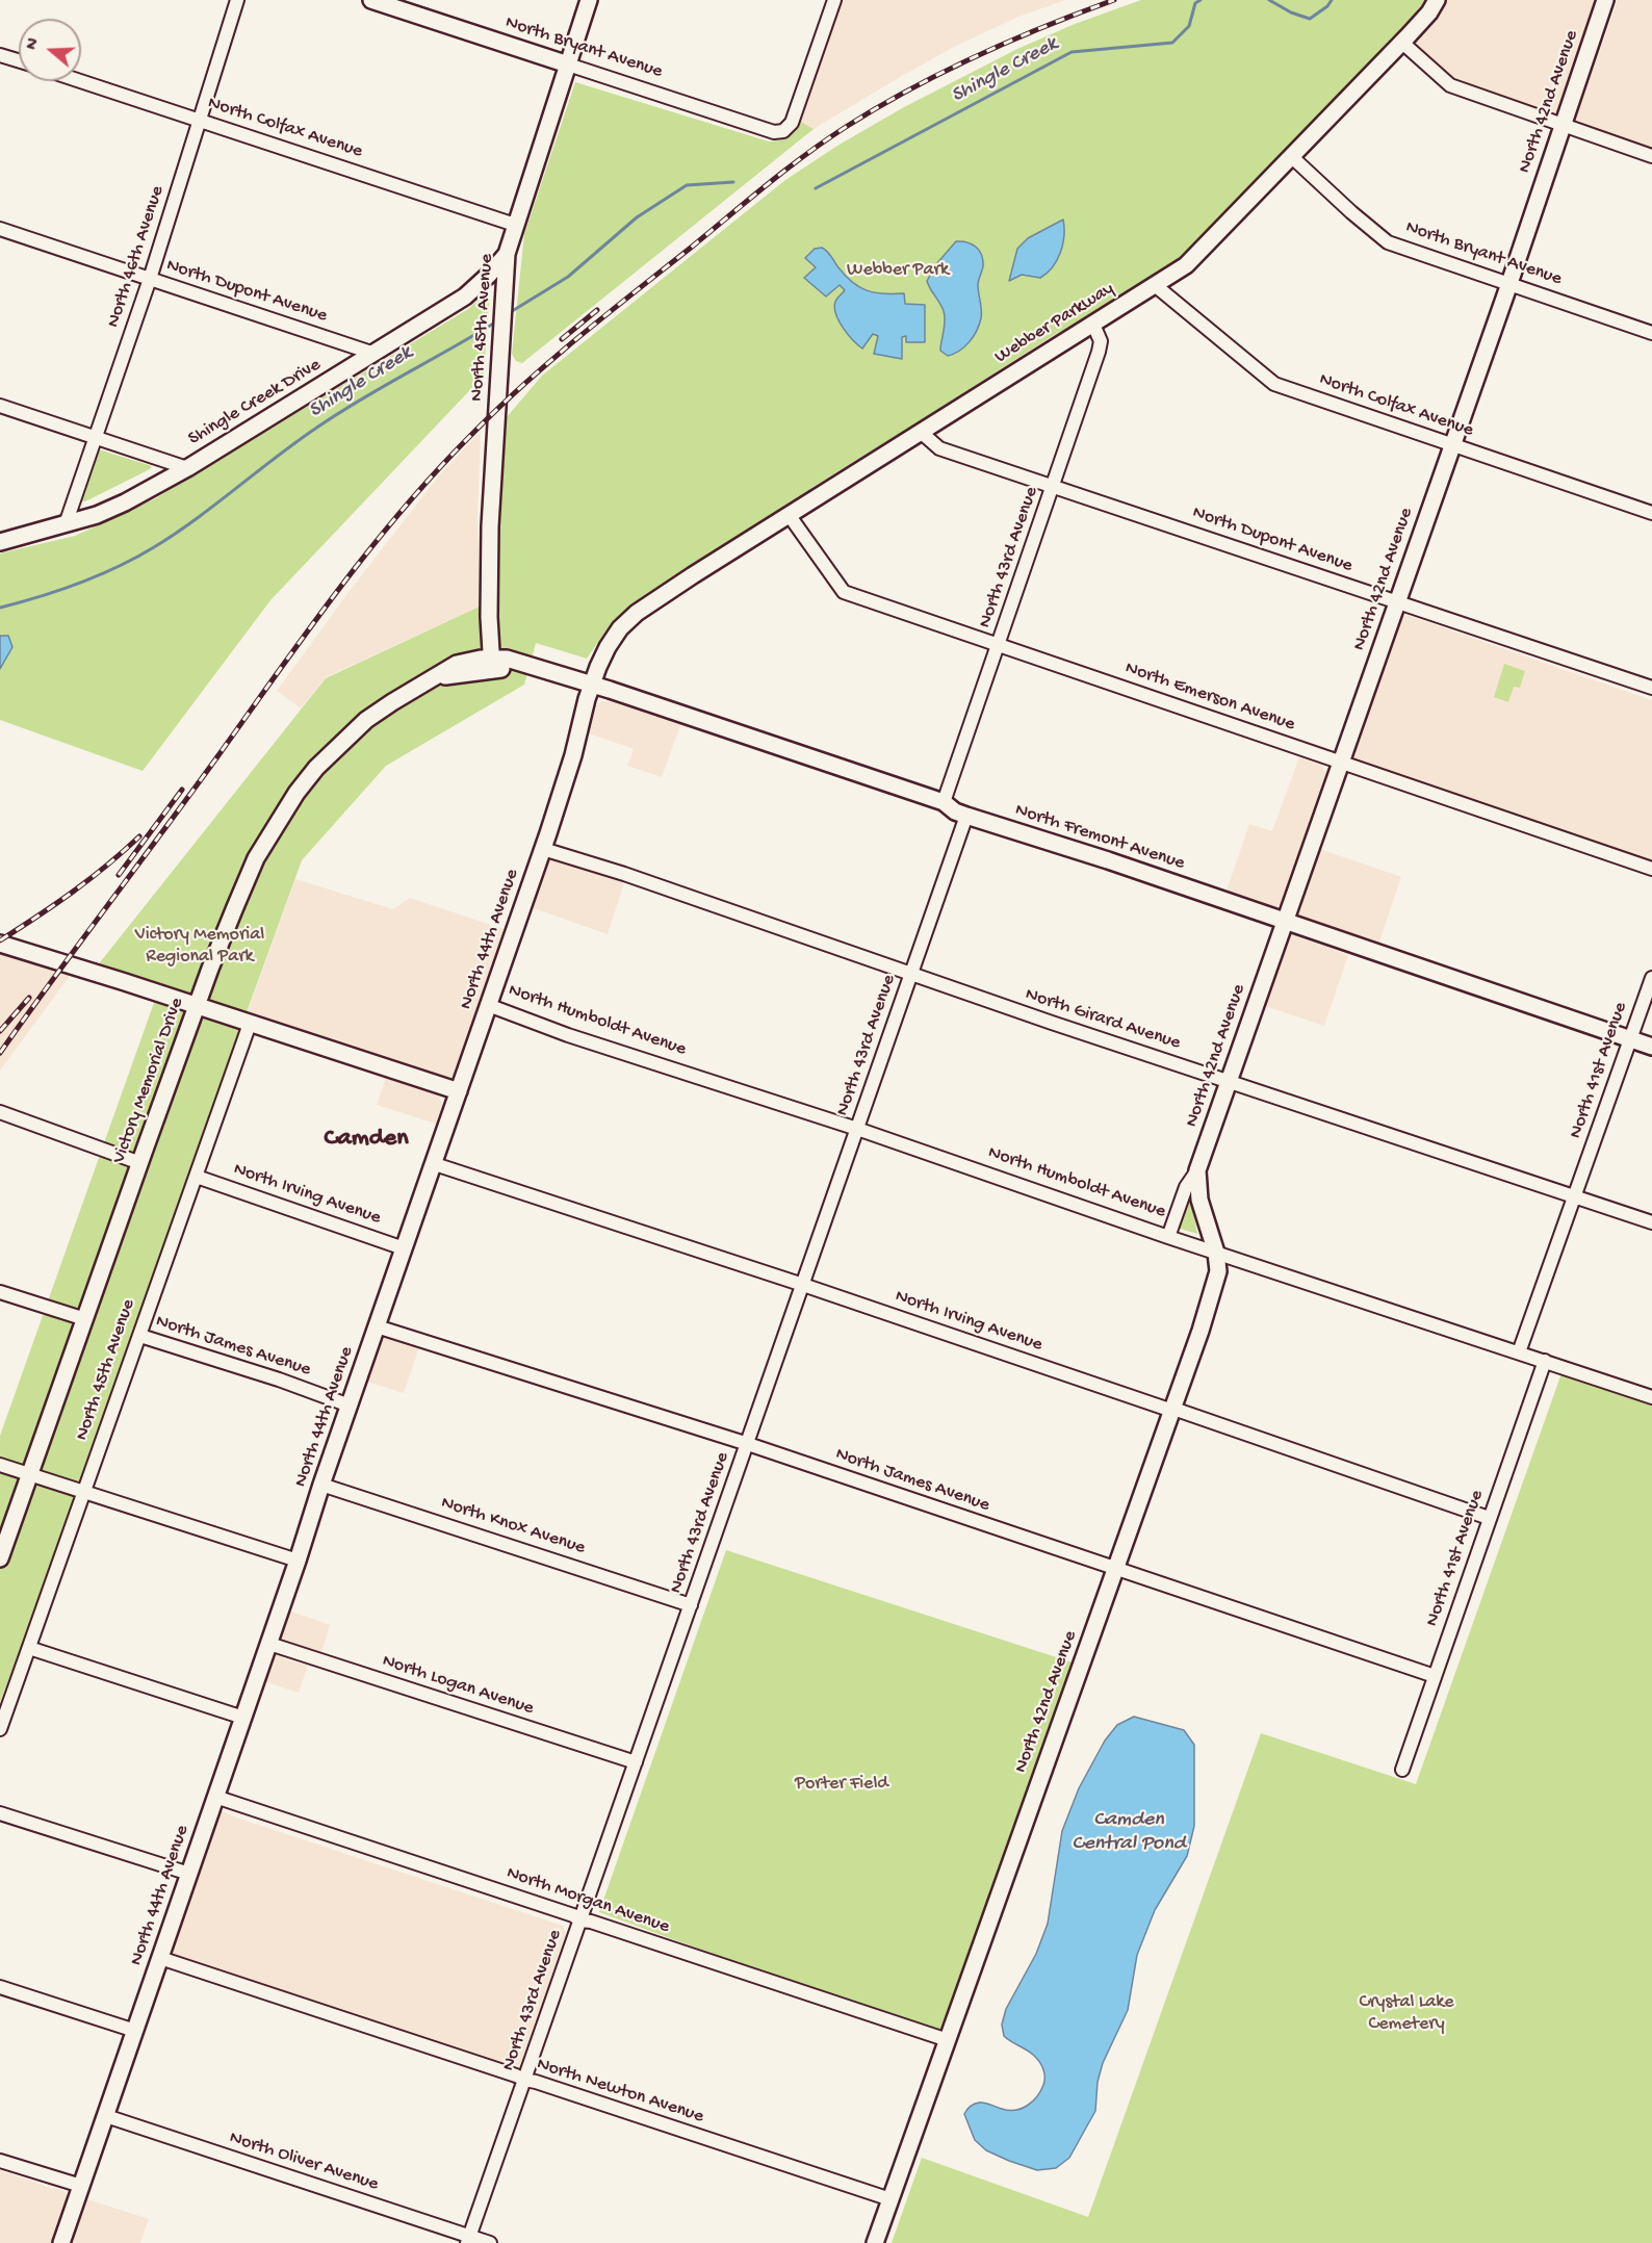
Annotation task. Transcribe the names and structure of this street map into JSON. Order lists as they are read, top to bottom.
{
  "streets": {
    "street": [
      "North Bryant Avenue",
      "North 42nd Avenue",
      "North Colfax Avenue",
      "North 46th Avenue",
      "North Dupont Avenue",
      "Webber Parkway",
      "North 45th Avenue",
      "Shingle Creek Drive",
      "North 43rd Avenue",
      "North Emerson Avenue",
      "North Fremont Avenue",
      "North 44th Avenue",
      "North Girard Avenue",
      "North Humboldt Avenue",
      "North 41st Avenue",
      "Victory Memorial Drive",
      "North Irving Avenue",
      "North James Avenue",
      "North Knox Avenue",
      "North Logan Avenue",
      "North Morgan Avenue",
      "North Newton Avenue",
      "North Oliver Avenue"
    ]
  },
  "crossings": [
    ["North Bryant Avenue", "North 42nd Avenue"],
    ["North Bryant Avenue", "Webber Parkway"],
    ["North Bryant Avenue", "North 45th Avenue"],
    ["North 42nd Avenue", "North Colfax Avenue"],
    ["North 42nd Avenue", "North Dupont Avenue"],
    ["North 42nd Avenue", "North Emerson Avenue"],
    ["North 42nd Avenue", "North Fremont Avenue"],
    ["North 42nd Avenue", "North Girard Avenue"],
    ["North 42nd Avenue", "North Humboldt Avenue"],
    ["North 42nd Avenue", "North Irving Avenue"],
    ["North 42nd Avenue", "North James Avenue"],
    ["North 42nd Avenue", "North Morgan Avenue"],
    ["North 42nd Avenue", "North Newton Avenue"],
    ["North Colfax Avenue", "North 46th Avenue"],
    ["North Colfax Avenue", "Webber Parkway"],
    ["North Colfax Avenue", "North 45th Avenue"],
    ["North 46th Avenue", "North Dupont Avenue"],
    ["North 46th Avenue", "Shingle Creek Drive"],
    ["North Dupont Avenue", "Webber Parkway"],
    ["North Dupont Avenue", "Shingle Creek Drive"],
    ["North Dupont Avenue", "North 43rd Avenue"],
    ["Webber Parkway", "North 43rd Avenue"],
    ["Webber Parkway", "North Emerson Avenue"],
    ["Webber Parkway", "North 44th Avenue"],
    ["North 45th Avenue", "Shingle Creek Drive"],
    ["North 45th Avenue", "Victory Memorial Drive"],
    ["North 45th Avenue", "North Irving Avenue"],
    ["North 45th Avenue", "North James Avenue"],
    ["North 43rd Avenue", "North Emerson Avenue"],
    ["North 43rd Avenue", "North Fremont Avenue"],
    ["North 43rd Avenue", "North Girard Avenue"],
    ["North 43rd Avenue", "North Humboldt Avenue"],
    ["North 43rd Avenue", "North Irving Avenue"],
    ["North 43rd Avenue", "North James Avenue"],
    ["North 43rd Avenue", "North Knox Avenue"],
    ["North 43rd Avenue", "North Logan Avenue"],
    ["North 43rd Avenue", "North Morgan Avenue"],
    ["North 43rd Avenue", "North Newton Avenue"],
    ["North 43rd Avenue", "North Oliver Avenue"],
    ["North Fremont Avenue", "North 44th Avenue"],
    ["North Fremont Avenue", "North 41st Avenue"],
    ["North Fremont Avenue", "Victory Memorial Drive"],
    ["North 44th Avenue", "North Girard Avenue"],
    ["North 44th Avenue", "North Humboldt Avenue"],
    ["North 44th Avenue", "North Irving Avenue"],
    ["North 44th Avenue", "North James Avenue"],
    ["North 44th Avenue", "North Knox Avenue"],
    ["North 44th Avenue", "North Logan Avenue"],
    ["North 44th Avenue", "North Morgan Avenue"],
    ["North 44th Avenue", "North Newton Avenue"],
    ["North 44th Avenue", "North Oliver Avenue"],
    ["North Girard Avenue", "North 41st Avenue"],
    ["North Humboldt Avenue", "North 41st Avenue"],
    ["North 41st Avenue", "North Irving Avenue"],
    ["North 41st Avenue", "North James Avenue"]
  ],
  "districts": ["Camden"],
  "water": ["Shingle Creek", "Camden Central Pond"],
  "parks": [
    "Webber Park",
    "Victory Memorial Regional Park",
    "Porter Field",
    "Crystal Lake Cemetery"
  ],
  "north": "left"
}
